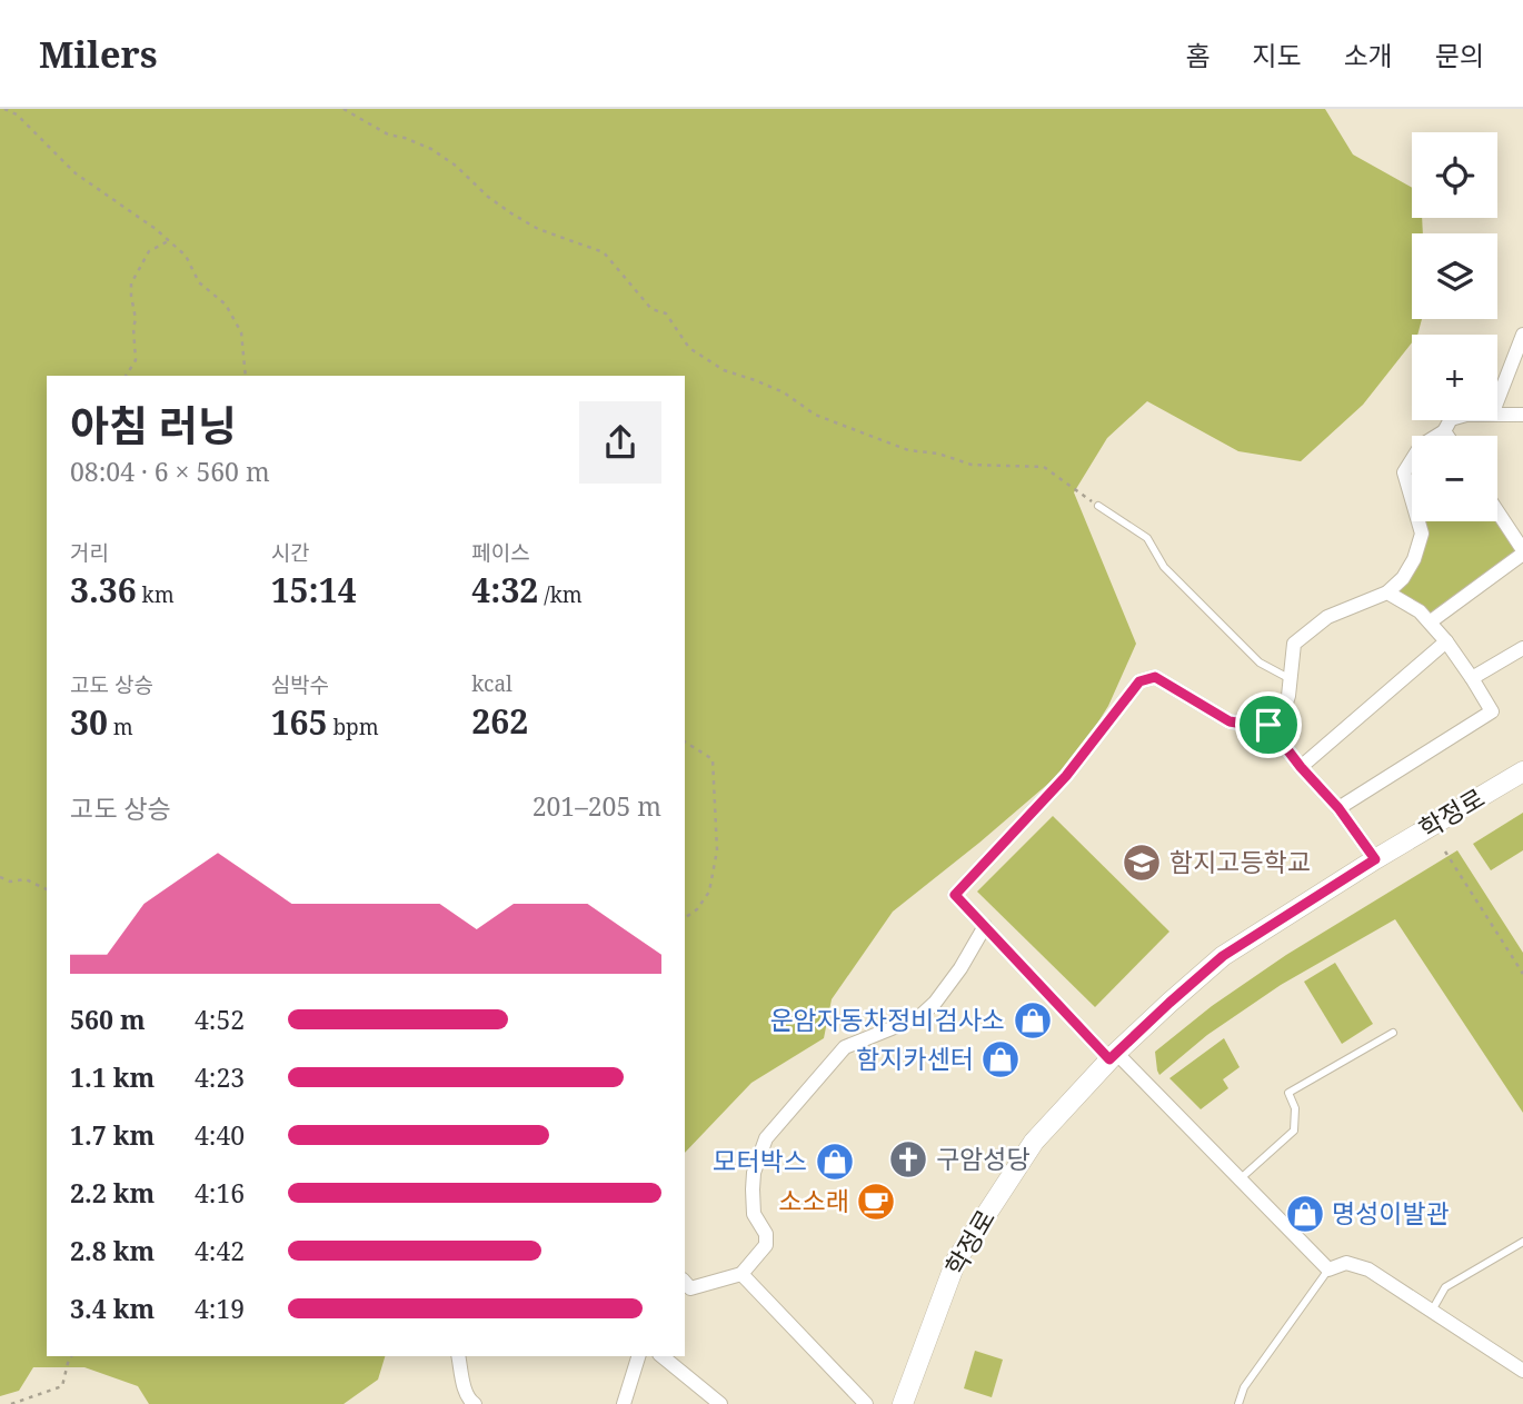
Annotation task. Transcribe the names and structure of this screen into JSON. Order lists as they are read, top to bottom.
{
  "streets": {
    "main road": ["학정로"]
  },
  "places": {
    "school or university": ["함지고등학교"],
    "shop": [
      "운암자동차정비검사소",
      "함지카센터",
      "모터박스",
      "명성이발관"
    ],
    "church": ["구암성당"],
    "cafe": ["소소래"]
  },
  "page": {
    "header": "Milers",
    "nav": [
      "홈",
      "지도",
      "소개",
      "문의"
    ],
    "map_buttons": ["+", "−"],
    "heading": ["아침 러닝", "08:04 · 6 × 560 m"],
    "stats": [
      ["거리", "3.36 km"],
      ["시간", "15:14"],
      ["페이스", "4:32 /km"],
      ["고도 상승", "30 m"],
      ["심박수", "165 bpm"],
      ["kcal", "262"]
    ],
    "chart": ["고도 상승", "201–205 m"],
    "list": [
      {
        "name": "560 m",
        "note": "4:52"
      },
      {
        "name": "1.1 km",
        "note": "4:23"
      },
      {
        "name": "1.7 km",
        "note": "4:40"
      },
      {
        "name": "2.2 km",
        "note": "4:16"
      },
      {
        "name": "2.8 km",
        "note": "4:42"
      },
      {
        "name": "3.4 km",
        "note": "4:19"
      }
    ]
  }
}
